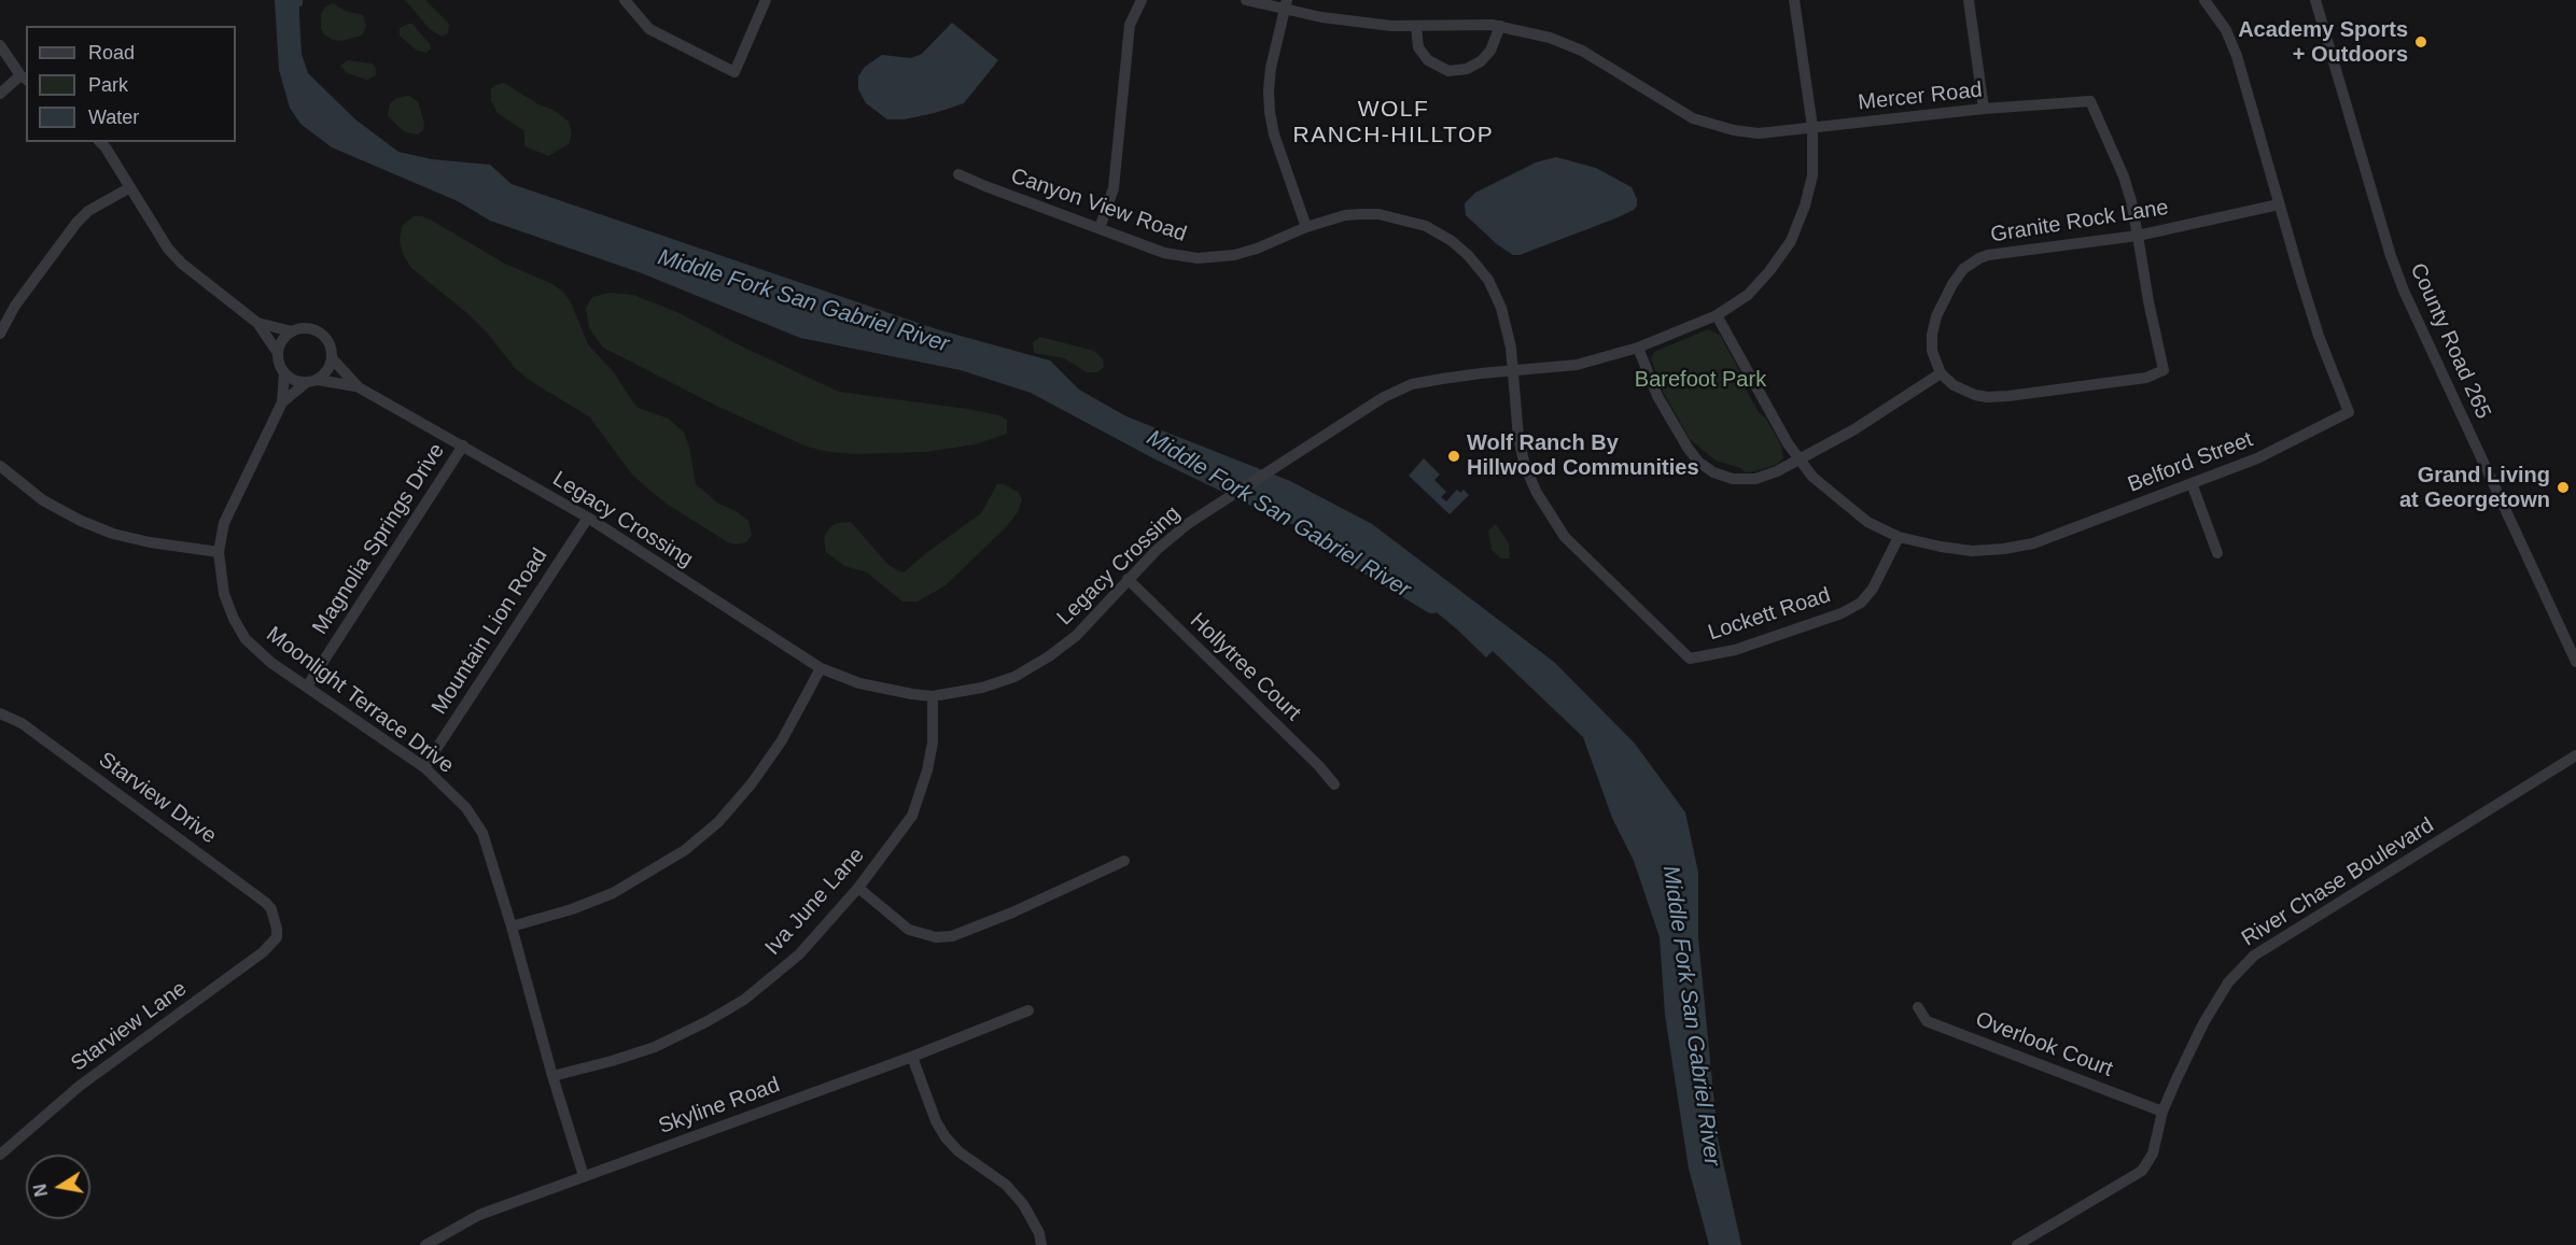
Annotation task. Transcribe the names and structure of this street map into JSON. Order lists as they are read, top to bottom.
{
  "streets": {
    "street": [
      "Mercer Road",
      "Canyon View Road",
      "Granite Rock Lane",
      "County Road 265",
      "Belford Street",
      "Legacy Crossing",
      "Magnolia Springs Drive",
      "Lockett Road",
      "Mountain Lion Road",
      "Hollytree Court",
      "Moonlight Terrace Drive",
      "Starview Drive",
      "River Chase Boulevard",
      "Iva June Lane",
      "Starview Lane",
      "Overlook Court",
      "Skyline Road"
    ]
  },
  "crossings": [
    ["Mercer Road", "Granite Rock Lane"],
    ["Mercer Road", "Legacy Crossing"],
    ["Canyon View Road", "Legacy Crossing"],
    ["Canyon View Road", "Lockett Road"],
    ["Granite Rock Lane", "Belford Street"],
    ["Belford Street", "Legacy Crossing"],
    ["Belford Street", "Lockett Road"],
    ["Legacy Crossing", "Magnolia Springs Drive"],
    ["Legacy Crossing", "Mountain Lion Road"],
    ["Legacy Crossing", "Hollytree Court"],
    ["Legacy Crossing", "Moonlight Terrace Drive"],
    ["Legacy Crossing", "Iva June Lane"],
    ["Magnolia Springs Drive", "Moonlight Terrace Drive"],
    ["Mountain Lion Road", "Moonlight Terrace Drive"],
    ["Moonlight Terrace Drive", "Iva June Lane"],
    ["Moonlight Terrace Drive", "Skyline Road"],
    ["Starview Drive", "Starview Lane"],
    ["River Chase Boulevard", "Overlook Court"]
  ],
  "districts": ["WOLF RANCH-HILLTOP"],
  "water": ["Middle Fork San Gabriel River"],
  "parks": ["Barefoot Park"],
  "places": ["Academy Sports + Outdoors", "Wolf Ranch By Hillwood Communities", "Grand Living at Georgetown"],
  "legend": ["Road", "Park", "Water"],
  "north": "left"
}
